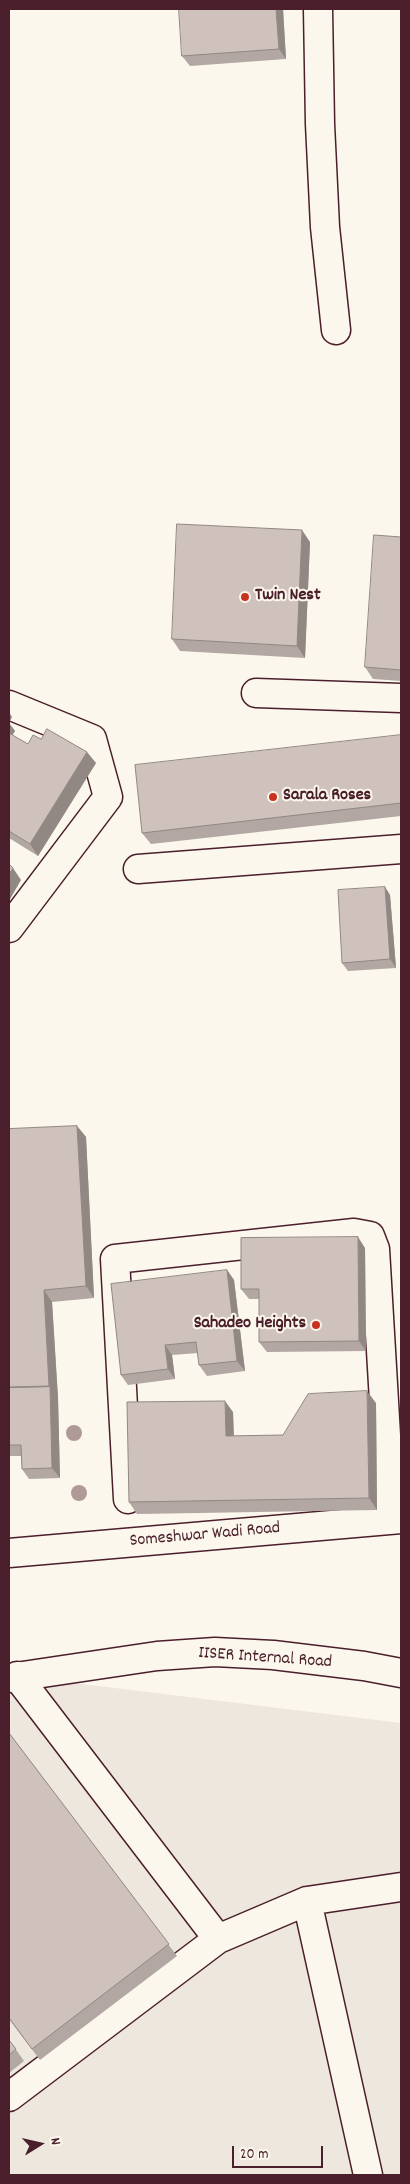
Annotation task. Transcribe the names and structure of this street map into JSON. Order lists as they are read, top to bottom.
{
  "streets": {
    "street": ["Someshwar Wadi Road", "IISER Internal Road"]
  },
  "places": ["Twin Nest", "Sarala Roses", "Sahadeo Heights"],
  "scale_bar": "20 m",
  "north": "right"
}
